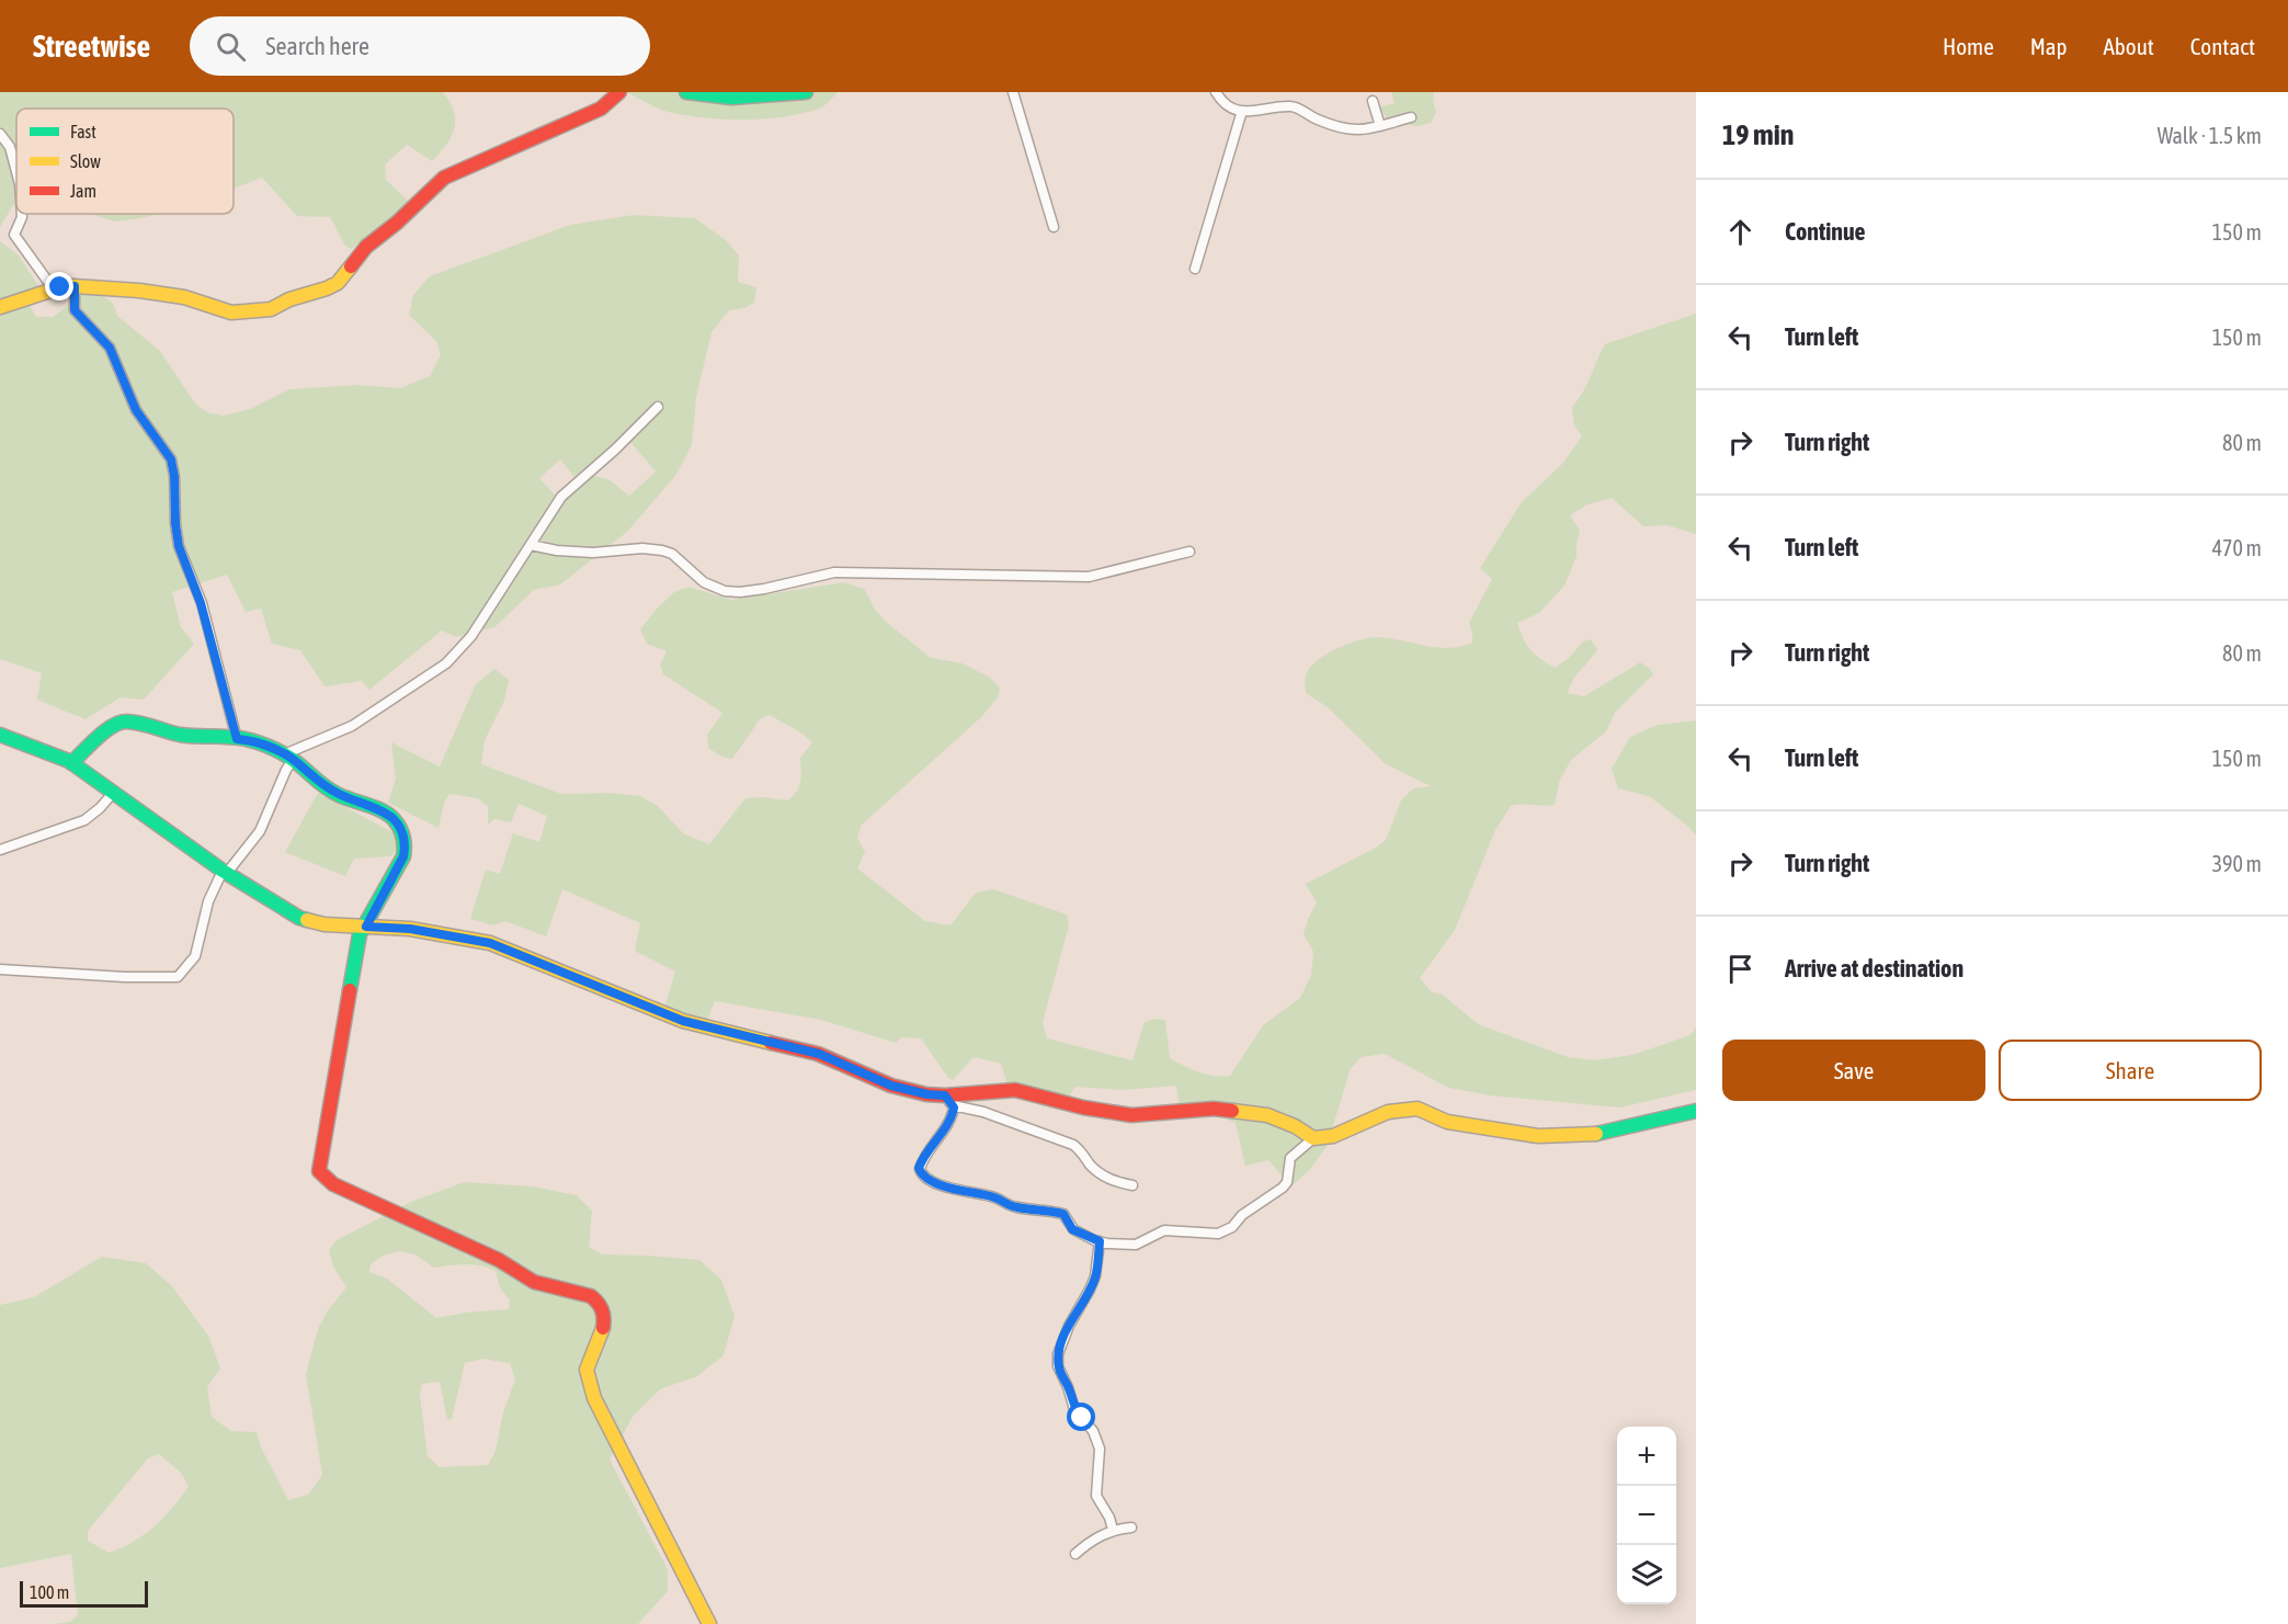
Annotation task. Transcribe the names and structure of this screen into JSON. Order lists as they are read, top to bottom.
{
  "legend": ["Fast", "Slow", "Jam"],
  "scale_bar": "100 m",
  "page": {
    "header": "Streetwise",
    "search": "Search here",
    "nav": [
      "Home",
      "Map",
      "About",
      "Contact"
    ],
    "heading": ["19 min", "Walk · 1.5 km"],
    "list": [
      ["Continue", "150 m"],
      ["Turn left", "150 m"],
      ["Turn right", "80 m"],
      ["Turn left", "470 m"],
      ["Turn right", "80 m"],
      ["Turn left", "150 m"],
      ["Turn right", "390 m"],
      "Arrive at destination"
    ],
    "buttons": ["Save", "Share"],
    "map_buttons": ["+", "−"],
    "scale": "100 m"
  }
}
